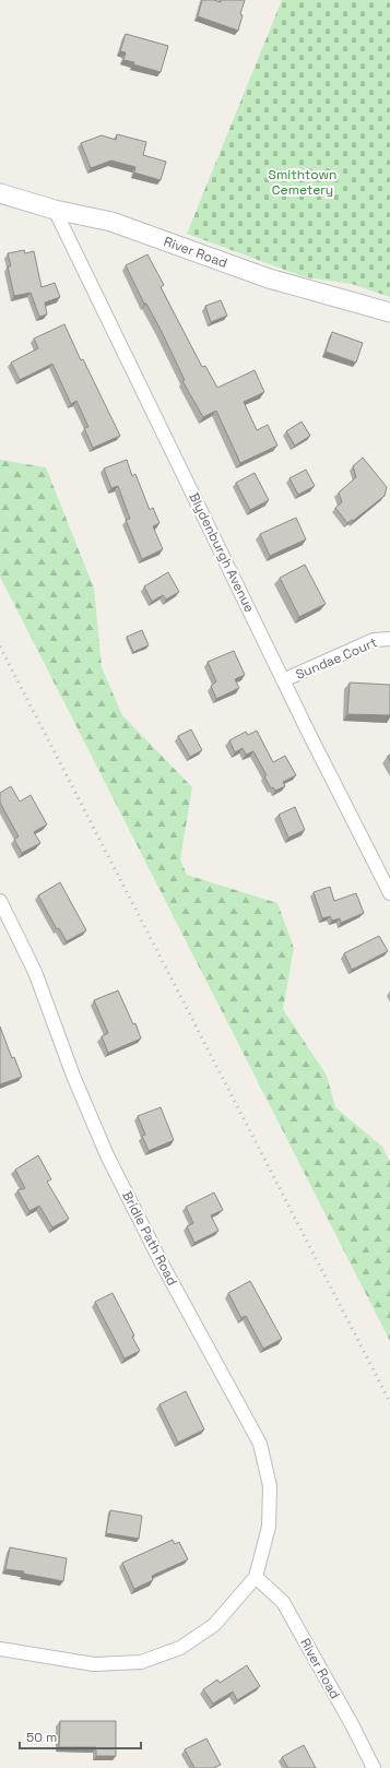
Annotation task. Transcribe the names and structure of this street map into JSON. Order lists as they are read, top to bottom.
{
  "streets": {
    "street": [
      "River Road",
      "Blydenburgh Avenue",
      "Sundae Court",
      "Bridle Path Road"
    ]
  },
  "crossings": [
    ["River Road", "Blydenburgh Avenue"],
    ["River Road", "Bridle Path Road"],
    ["Blydenburgh Avenue", "Sundae Court"]
  ],
  "parks": ["Smithtown Cemetery"],
  "scale_bar": "50 m"
}
